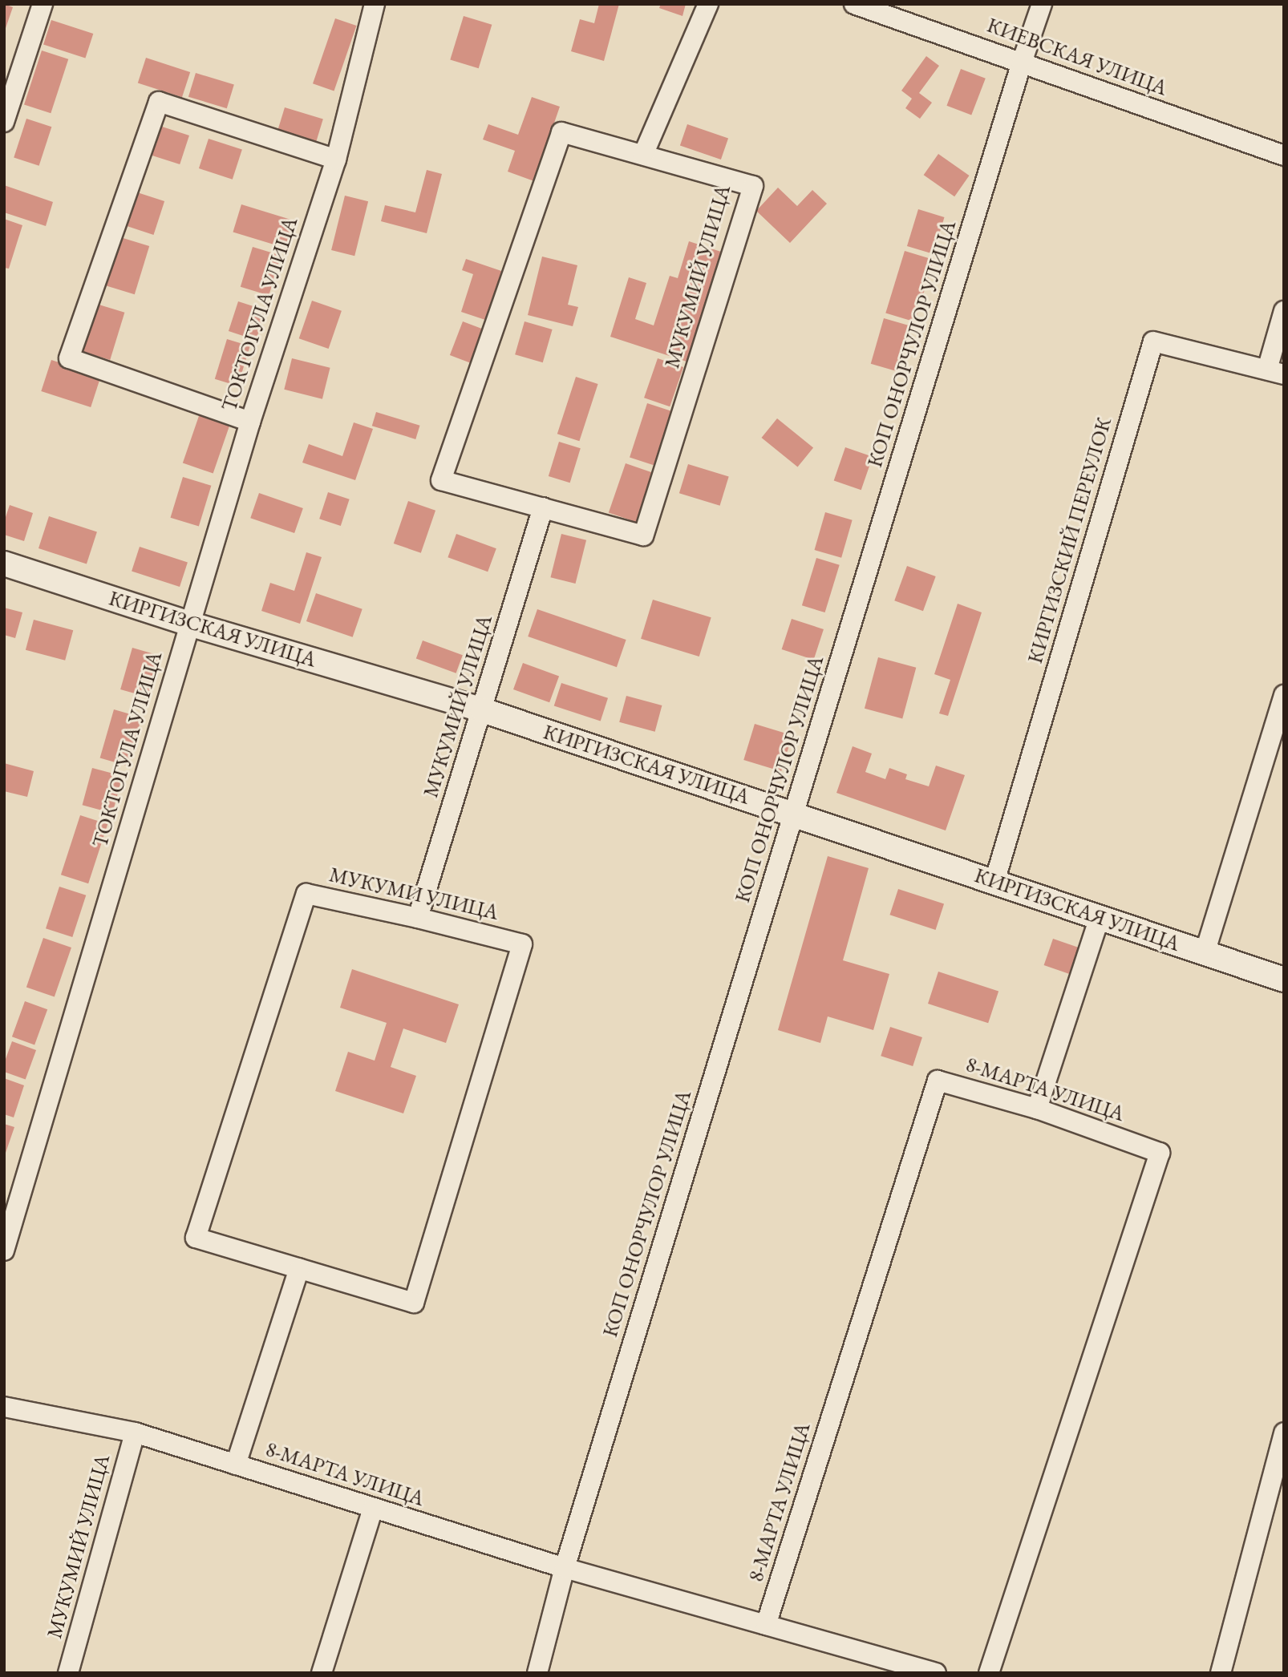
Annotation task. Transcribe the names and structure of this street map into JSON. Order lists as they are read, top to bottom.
{
  "streets": {
    "street": [
      "КИЕВСКАЯ УЛИЦА",
      "МУКУМИЙ УЛИЦА",
      "ТОКТОГУЛА УЛИЦА",
      "КОП ОНОРЧУЛОР УЛИЦА",
      "КИРГИЗСКИЙ ПЕРЕУЛОК",
      "КИРГИЗСКАЯ УЛИЦА",
      "МУКУМИ УЛИЦА",
      "8-МАРТА УЛИЦА"
    ]
  },
  "crossings": [
    ["КИЕВСКАЯ УЛИЦА", "КОП ОНОРЧУЛОР УЛИЦА"],
    ["МУКУМИЙ УЛИЦА", "КИРГИЗСКАЯ УЛИЦА"],
    ["МУКУМИЙ УЛИЦА", "МУКУМИ УЛИЦА"],
    ["МУКУМИЙ УЛИЦА", "8-МАРТА УЛИЦА"],
    ["ТОКТОГУЛА УЛИЦА", "КИРГИЗСКАЯ УЛИЦА"],
    ["КОП ОНОРЧУЛОР УЛИЦА", "КИРГИЗСКАЯ УЛИЦА"],
    ["КОП ОНОРЧУЛОР УЛИЦА", "8-МАРТА УЛИЦА"],
    ["КИРГИЗСКИЙ ПЕРЕУЛОК", "КИРГИЗСКАЯ УЛИЦА"]
  ]
}
